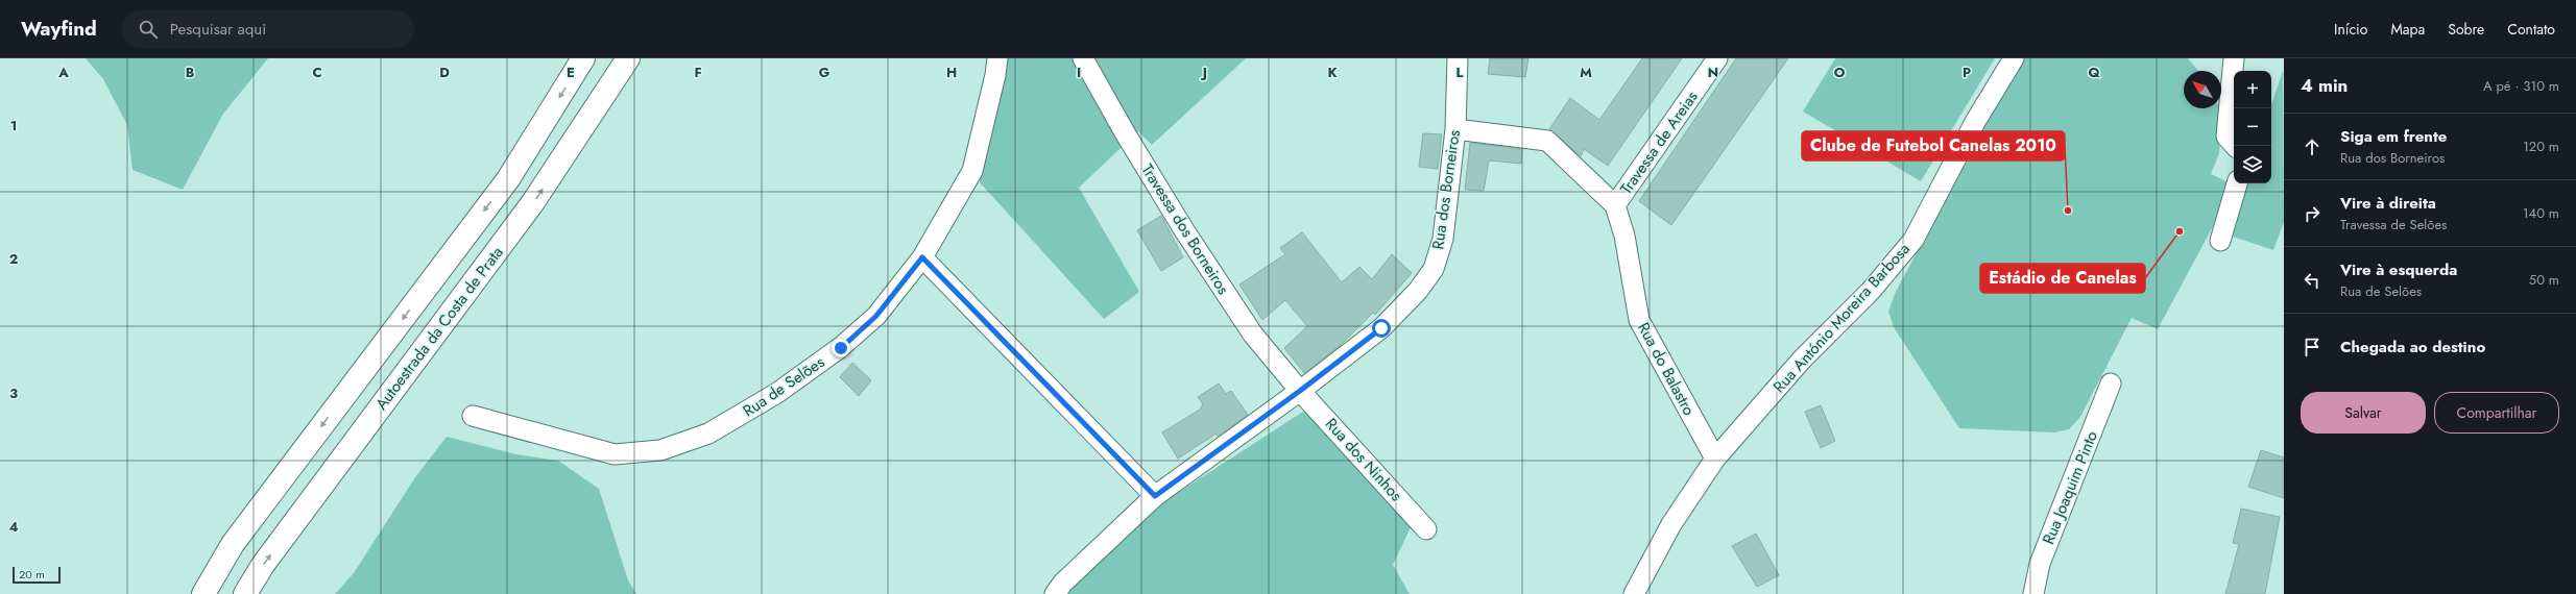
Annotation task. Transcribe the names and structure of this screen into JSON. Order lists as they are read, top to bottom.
{
  "streets": {
    "highway": ["Autoestrada da Costa de Prata"],
    "street": [
      "Travessa de Areias",
      "Rua dos Borneiros",
      "Travessa dos Borneiros",
      "Rua António Moreira Barbosa",
      "Rua do Balastro",
      "Rua de Selões",
      "Rua dos Ninhos",
      "Rua Joaquim Pinto"
    ]
  },
  "crossings": [
    ["Travessa de Areias", "Rua do Balastro"],
    ["Rua dos Borneiros", "Travessa dos Borneiros"],
    ["Rua dos Borneiros", "Rua do Balastro"],
    ["Rua dos Borneiros", "Rua dos Ninhos"],
    ["Travessa dos Borneiros", "Rua dos Ninhos"],
    ["Rua António Moreira Barbosa", "Rua do Balastro"]
  ],
  "places": ["Clube de Futebol Canelas 2010", "Estádio de Canelas"],
  "scale_bar": "20 m",
  "north": "top left",
  "page": {
    "header": "Wayfind",
    "search": "Pesquisar aqui",
    "nav": [
      "Início",
      "Mapa",
      "Sobre",
      "Contato"
    ],
    "heading": ["4 min", "A pé · 310 m"],
    "map_buttons": ["+", "−"],
    "list": [
      ["Siga em frente", "Rua dos Borneiros", "120 m"],
      ["Vire à direita", "Travessa de Selões", "140 m"],
      ["Vire à esquerda", "Rua de Selões", "50 m"],
      "Chegada ao destino"
    ],
    "buttons": ["Salvar", "Compartilhar"],
    "scale": "20 m"
  },
  "grid": {
    "columns": [
      "A",
      "B",
      "C",
      "D",
      "E",
      "F",
      "G",
      "H",
      "I",
      "J",
      "K",
      "L",
      "M",
      "N",
      "O",
      "P",
      "Q"
    ],
    "rows": [
      "1",
      "2",
      "3",
      "4"
    ]
  }
}
